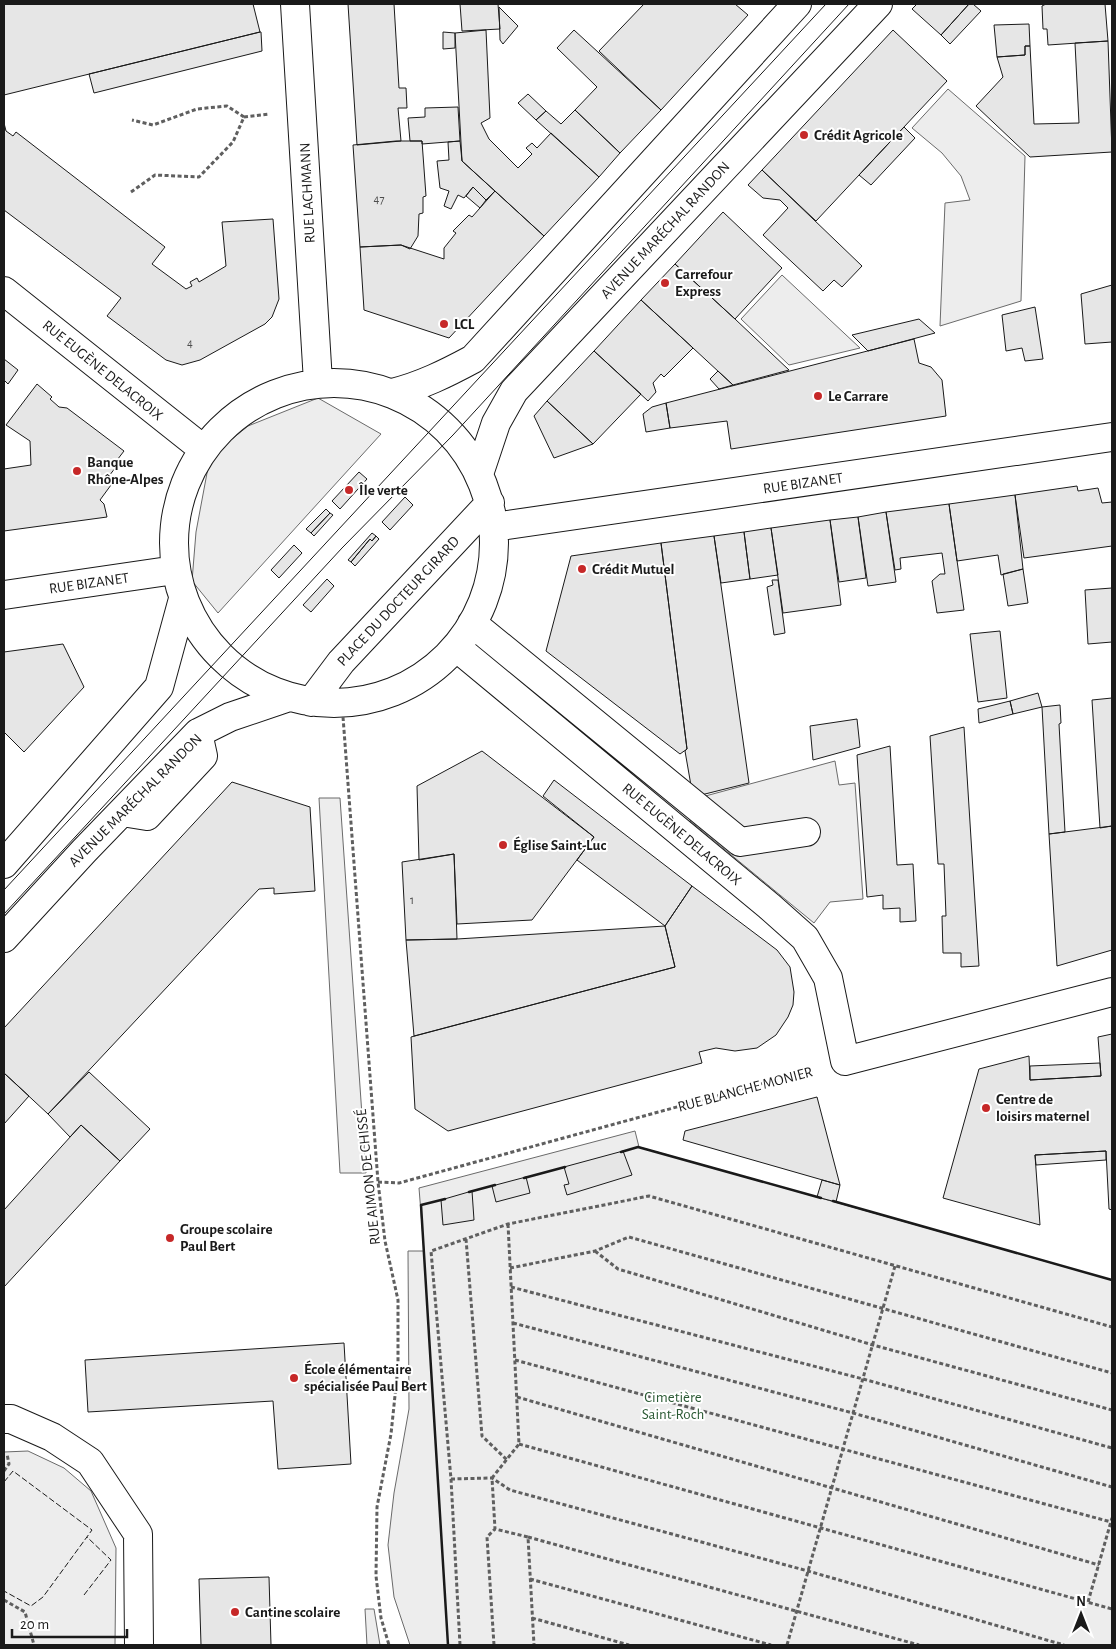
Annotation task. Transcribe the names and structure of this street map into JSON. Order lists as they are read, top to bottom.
{
  "streets": {
    "street": [
      "RUE LACHMANN",
      "AVENUE MARÉCHAL RANDON",
      "RUE EUGÈNE DELACROIX",
      "RUE BIZANET",
      "PLACE DU DOCTEUR GIRARD"
    ],
    "path": ["RUE BLANCHE MONIER", "RUE AIMON DE CHISSÉ"]
  },
  "crossings": [
    ["AVENUE MARÉCHAL RANDON", "PLACE DU DOCTEUR GIRARD"],
    ["RUE EUGÈNE DELACROIX", "RUE BLANCHE MONIER"],
    ["RUE BIZANET", "PLACE DU DOCTEUR GIRARD"],
    ["RUE BLANCHE MONIER", "RUE AIMON DE CHISSÉ"]
  ],
  "parks": ["Cimetière Saint-Roch"],
  "places": [
    "Crédit Agricole",
    "Carrefour Express",
    "LCL",
    "Le Carrare",
    "Banque Rhône-Alpes",
    "Île verte",
    "Crédit Mutuel",
    "Église Saint-Luc",
    "Centre de loisirs maternel",
    "Groupe scolaire Paul Bert",
    "École élémentaire spécialisée Paul Bert",
    "Cantine scolaire"
  ],
  "house_numbers": ["47", "4", "1"],
  "scale_bar": "20 m",
  "north": "top"
}
